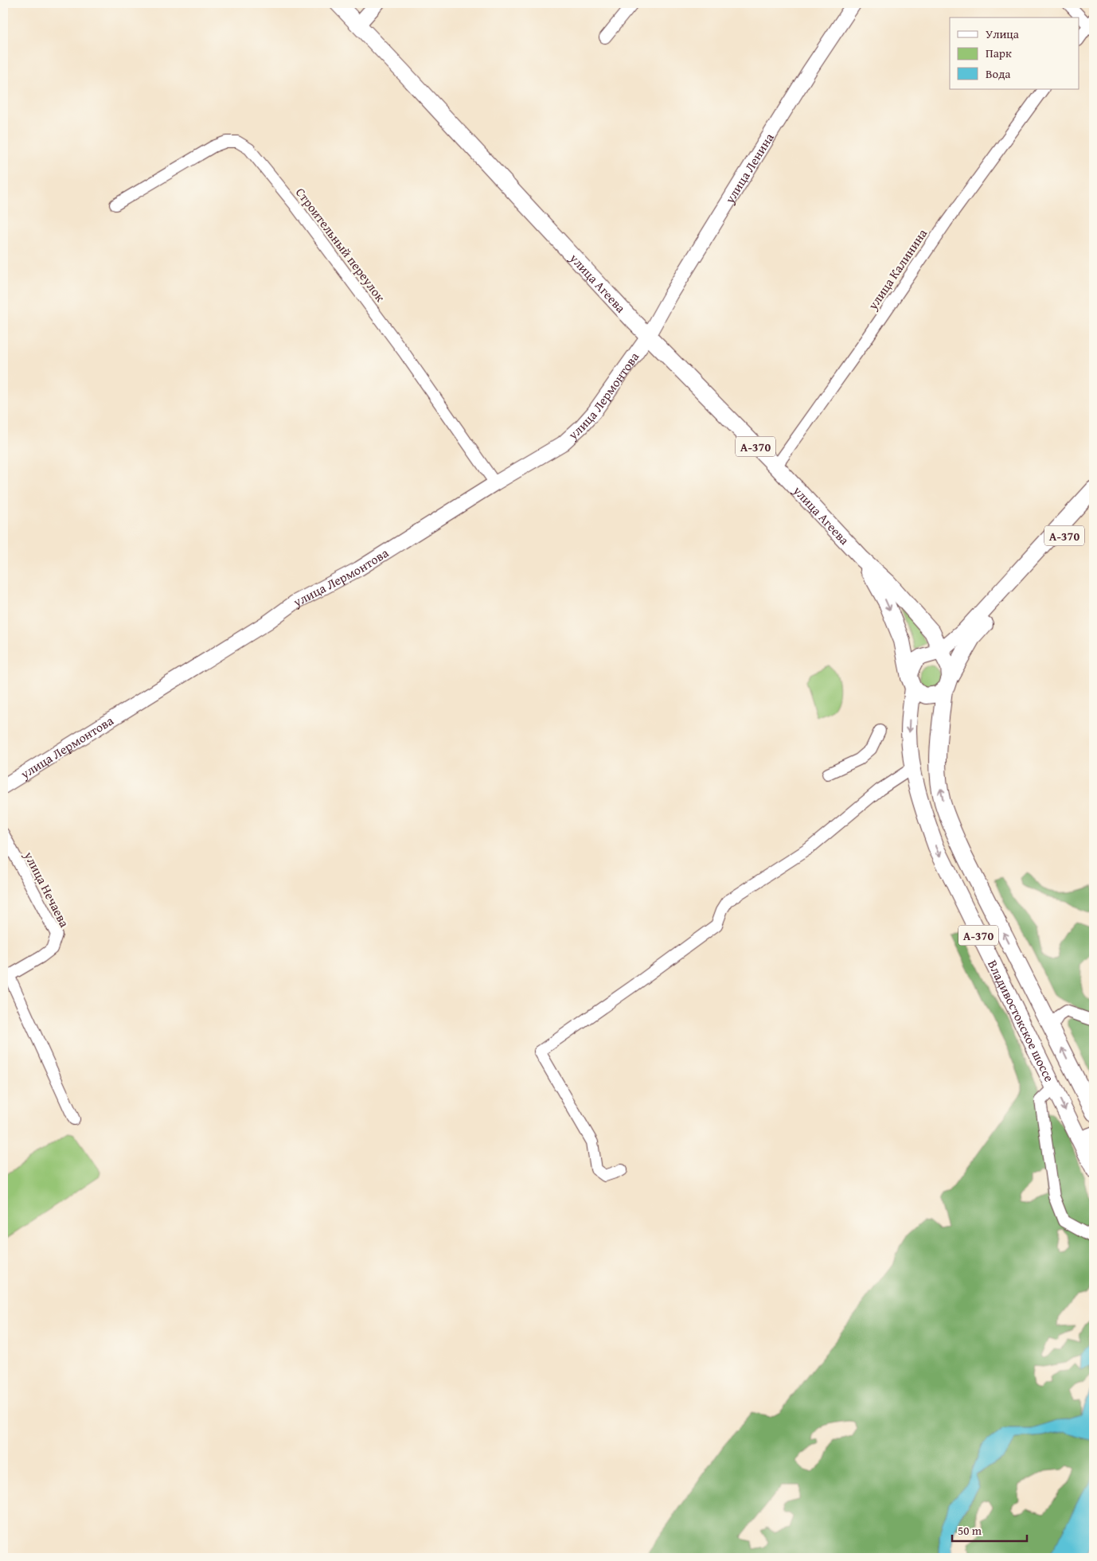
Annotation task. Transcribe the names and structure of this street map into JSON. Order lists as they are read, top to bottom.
{
  "streets": {
    "highway": ["улица Агеева", "А-370", "Владивостокское шоссе"],
    "main road": ["улица Ленина", "улица Лермонтова"],
    "street": ["Строительный переулок", "улица Калинина", "улица Нечаева"]
  },
  "crossings": [
    ["улица Ленина", "улица Агеева"],
    ["улица Ленина", "улица Лермонтова"],
    ["Строительный переулок", "улица Лермонтова"],
    ["улица Калинина", "улица Агеева"],
    ["улица Агеева", "улица Лермонтова"],
    ["улица Агеева", "А-370"],
    ["улица Агеева", "Владивостокское шоссе"],
    ["А-370", "Владивостокское шоссе"]
  ],
  "legend": ["Улица", "Парк", "Вода"],
  "scale_bar": "50 m"
}
